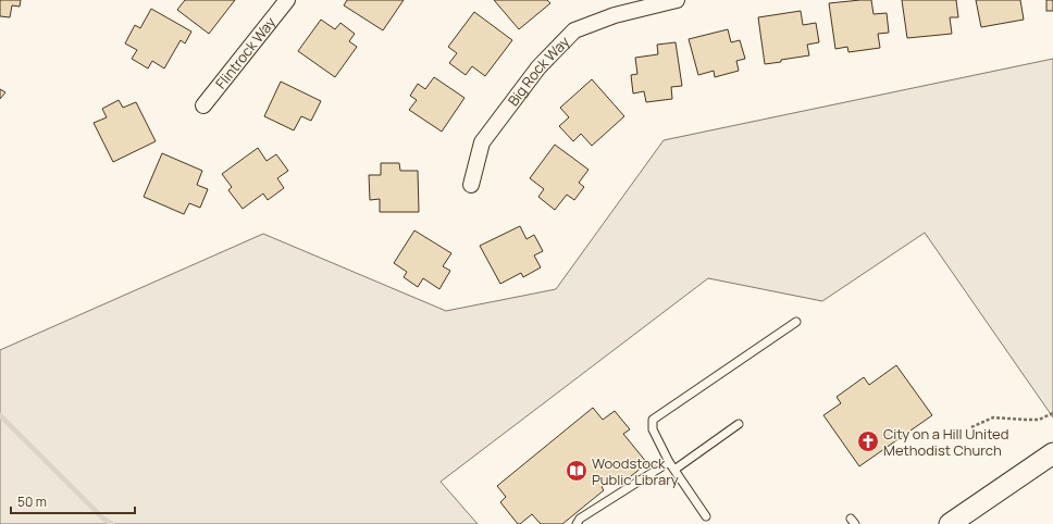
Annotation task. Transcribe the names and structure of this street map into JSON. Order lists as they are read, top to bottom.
{
  "streets": {
    "street": ["Flintrock Way", "Big Rock Way"]
  },
  "places": {
    "church": ["City on a Hill United Methodist Church"],
    "library": ["Woodstock Public Library"]
  },
  "scale_bar": "50 m"
}
